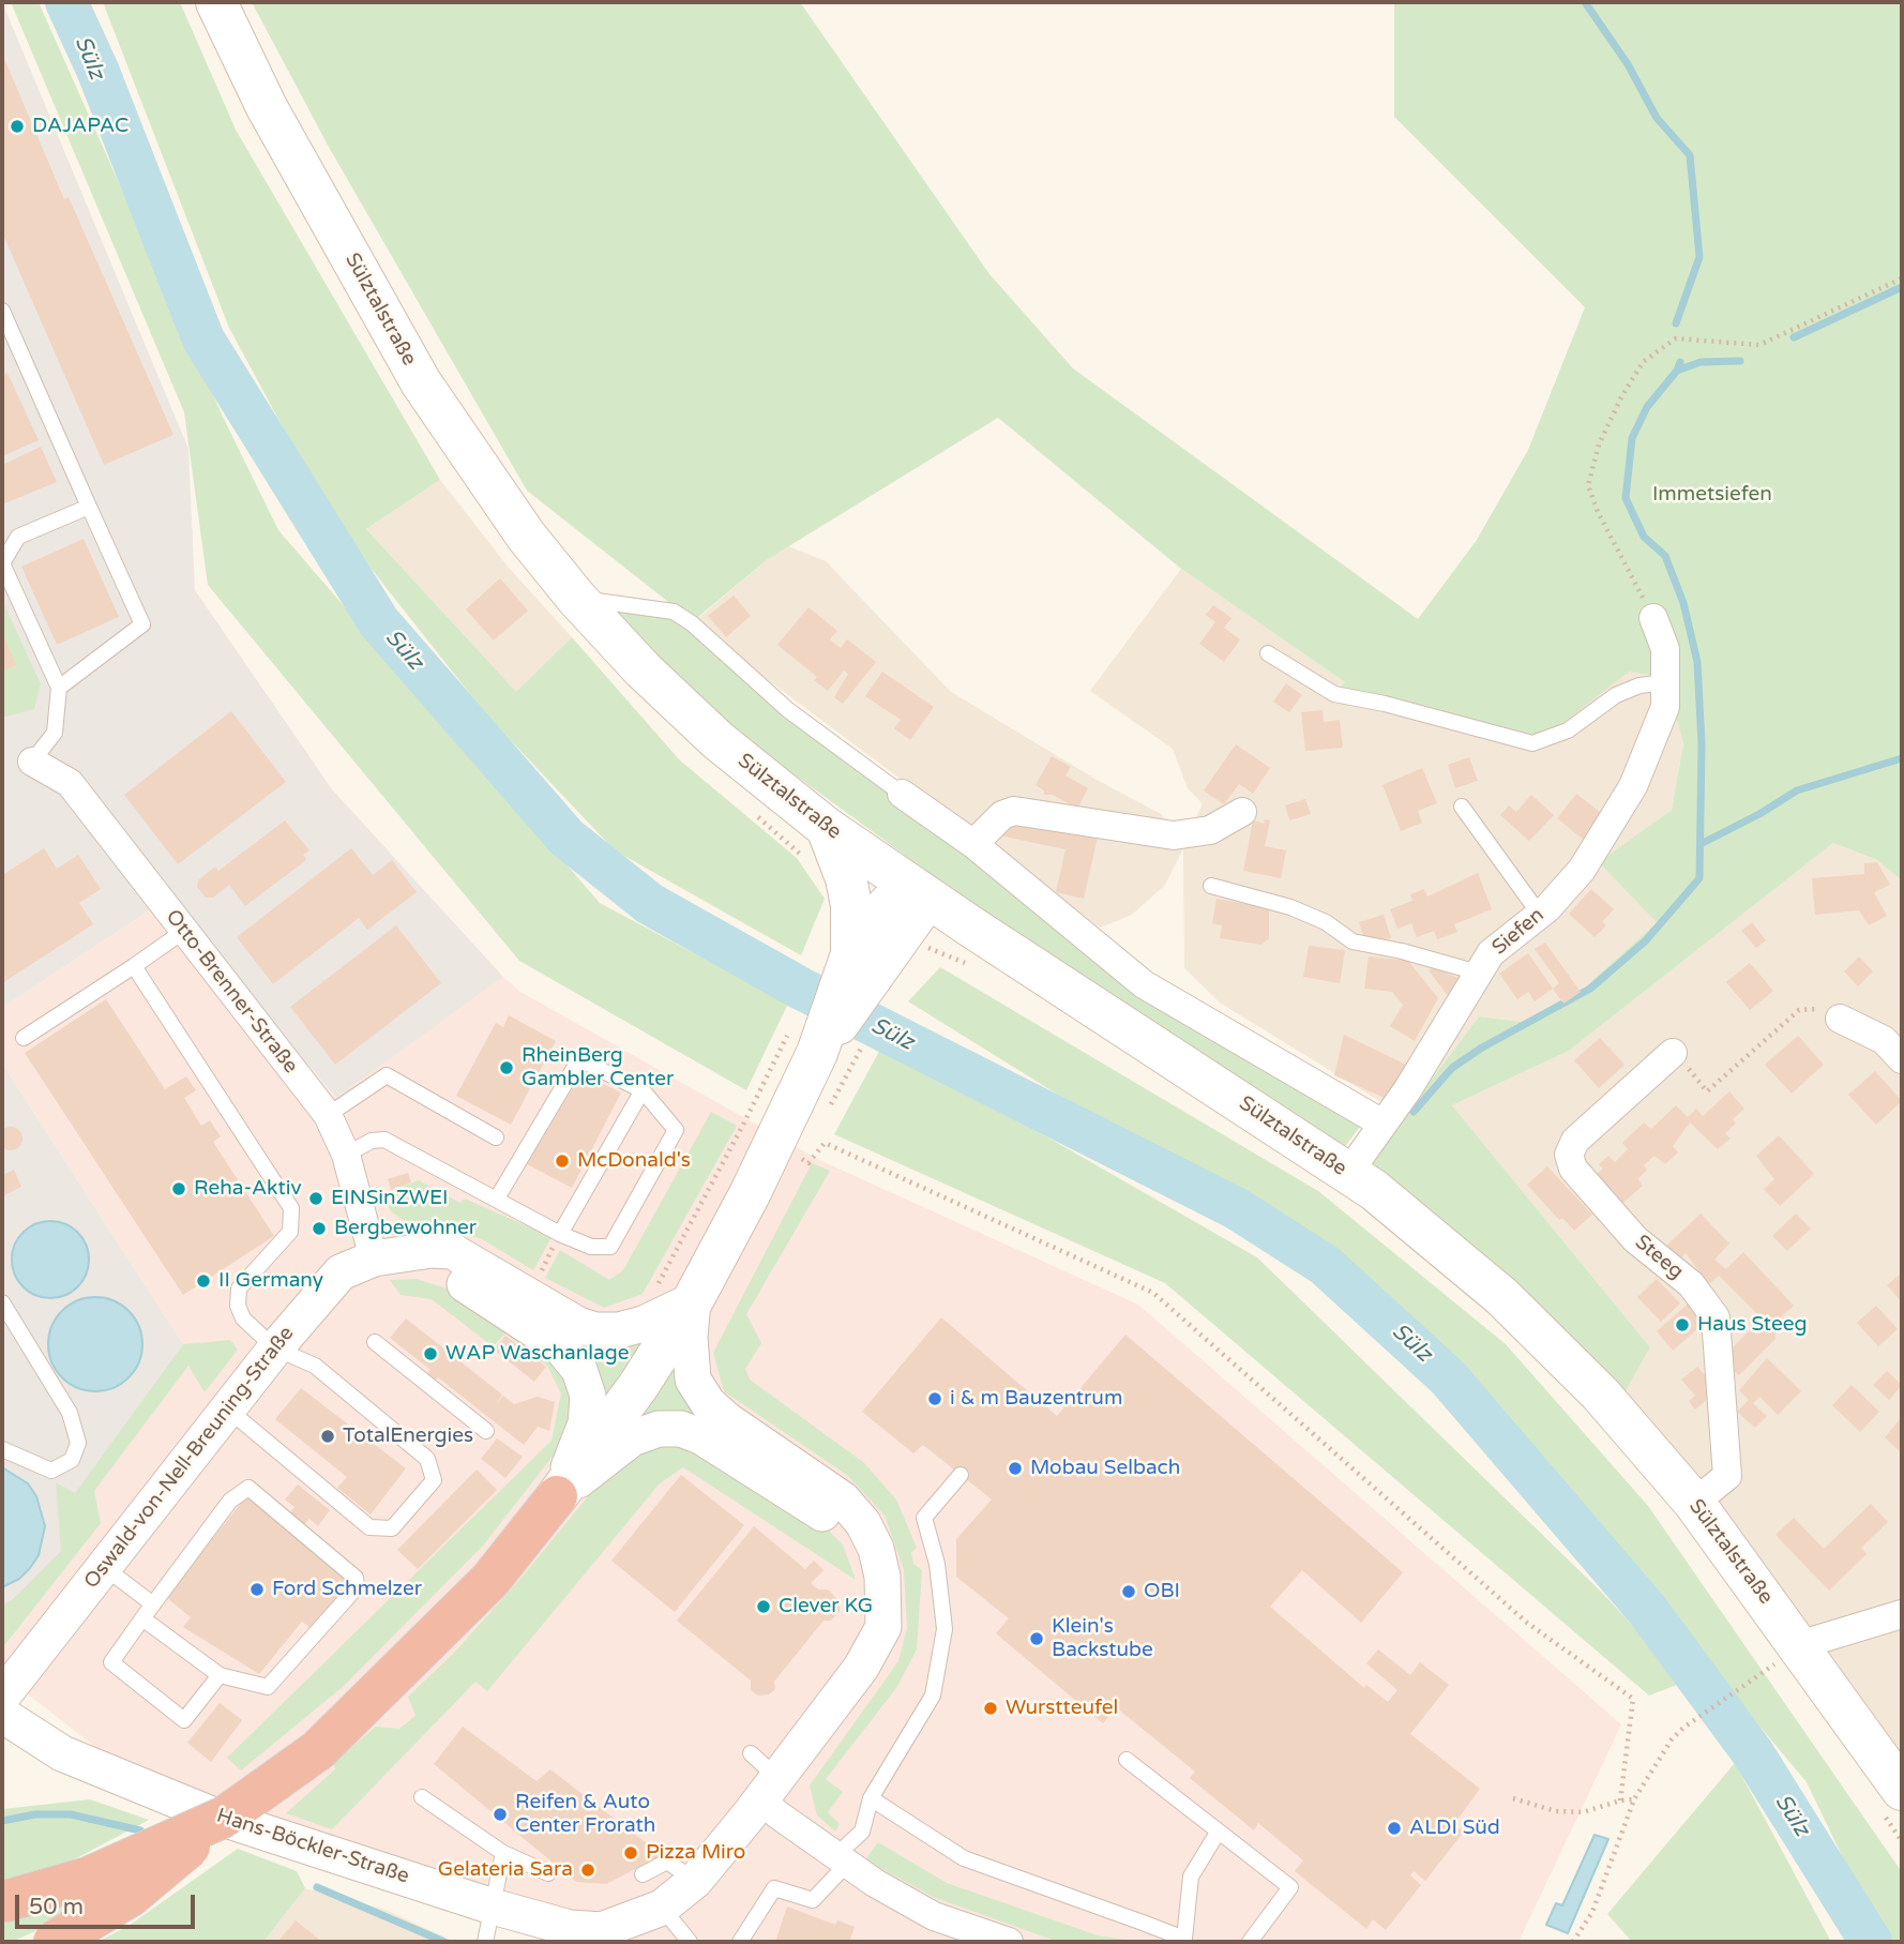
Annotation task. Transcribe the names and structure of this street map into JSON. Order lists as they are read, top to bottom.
{
  "streets": {
    "main road": ["Sülztalstraße"],
    "street": [
      "Siefen",
      "Otto-Brenner-Straße",
      "Steeg",
      "Oswald-von-Nell-Breuning-Straße",
      "Hans-Böckler-Straße"
    ]
  },
  "crossings": [
    ["Sülztalstraße", "Siefen"],
    ["Sülztalstraße", "Steeg"],
    ["Otto-Brenner-Straße", "Oswald-von-Nell-Breuning-Straße"]
  ],
  "water": ["Sülz"],
  "parks": ["Immetsiefen"],
  "places": [
    "DAJAPAC",
    "RheinBerg Gambler Center",
    "McDonald's",
    "Reha-Aktiv",
    "EINSinZWEI",
    "Bergbewohner",
    "II Germany",
    "Haus Steeg",
    "WAP Waschanlage",
    "i & m Bauzentrum",
    "TotalEnergies",
    "Mobau Selbach",
    "Ford Schmelzer",
    "OBI",
    "Clever KG",
    "Klein's Backstube",
    "Wurstteufel",
    "Reifen & Auto Center Frorath",
    "ALDI Süd",
    "Pizza Miro",
    "Gelateria Sara"
  ],
  "scale_bar": "50 m"
}
